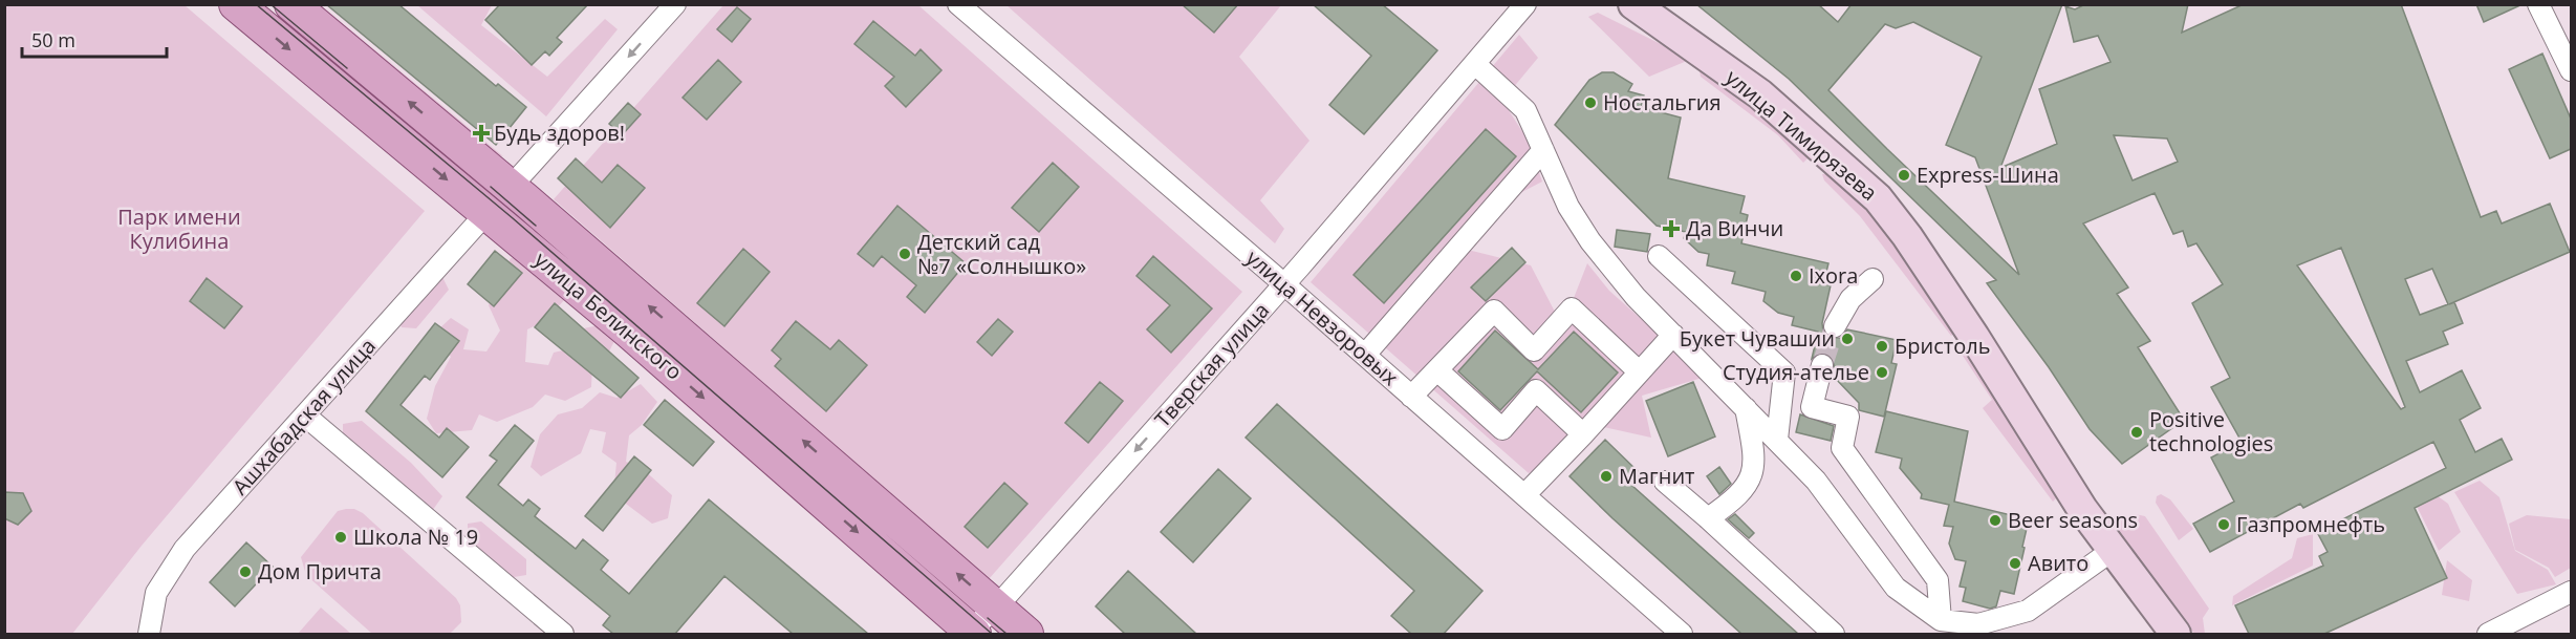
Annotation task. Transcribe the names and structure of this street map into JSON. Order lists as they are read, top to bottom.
{
  "streets": {
    "main road": ["улица Белинского"],
    "street": [
      "улица Тимирязева",
      "улица Невзоровых",
      "Тверская улица",
      "Ашхабадская улица"
    ]
  },
  "crossings": [
    ["улица Белинского", "Тверская улица"],
    ["улица Белинского", "Ашхабадская улица"],
    ["улица Невзоровых", "Тверская улица"]
  ],
  "one_way": ["Тверская улица"],
  "parks": ["Парк имени Кулибина"],
  "places": {
    "other": [
      "Ностальгия",
      "Express-Шина",
      "Детский сад №7 «Солнышко»",
      "Ixora",
      "Букет Чувашии",
      "Бристоль",
      "Студия-ателье",
      "Positive technologies",
      "Магнит",
      "Beer seasons",
      "Газпромнефть",
      "Школа № 19",
      "Авито",
      "Дом Причта"
    ],
    "health": ["Будь здоров!", "Да Винчи"]
  },
  "scale_bar": "50 m"
}
